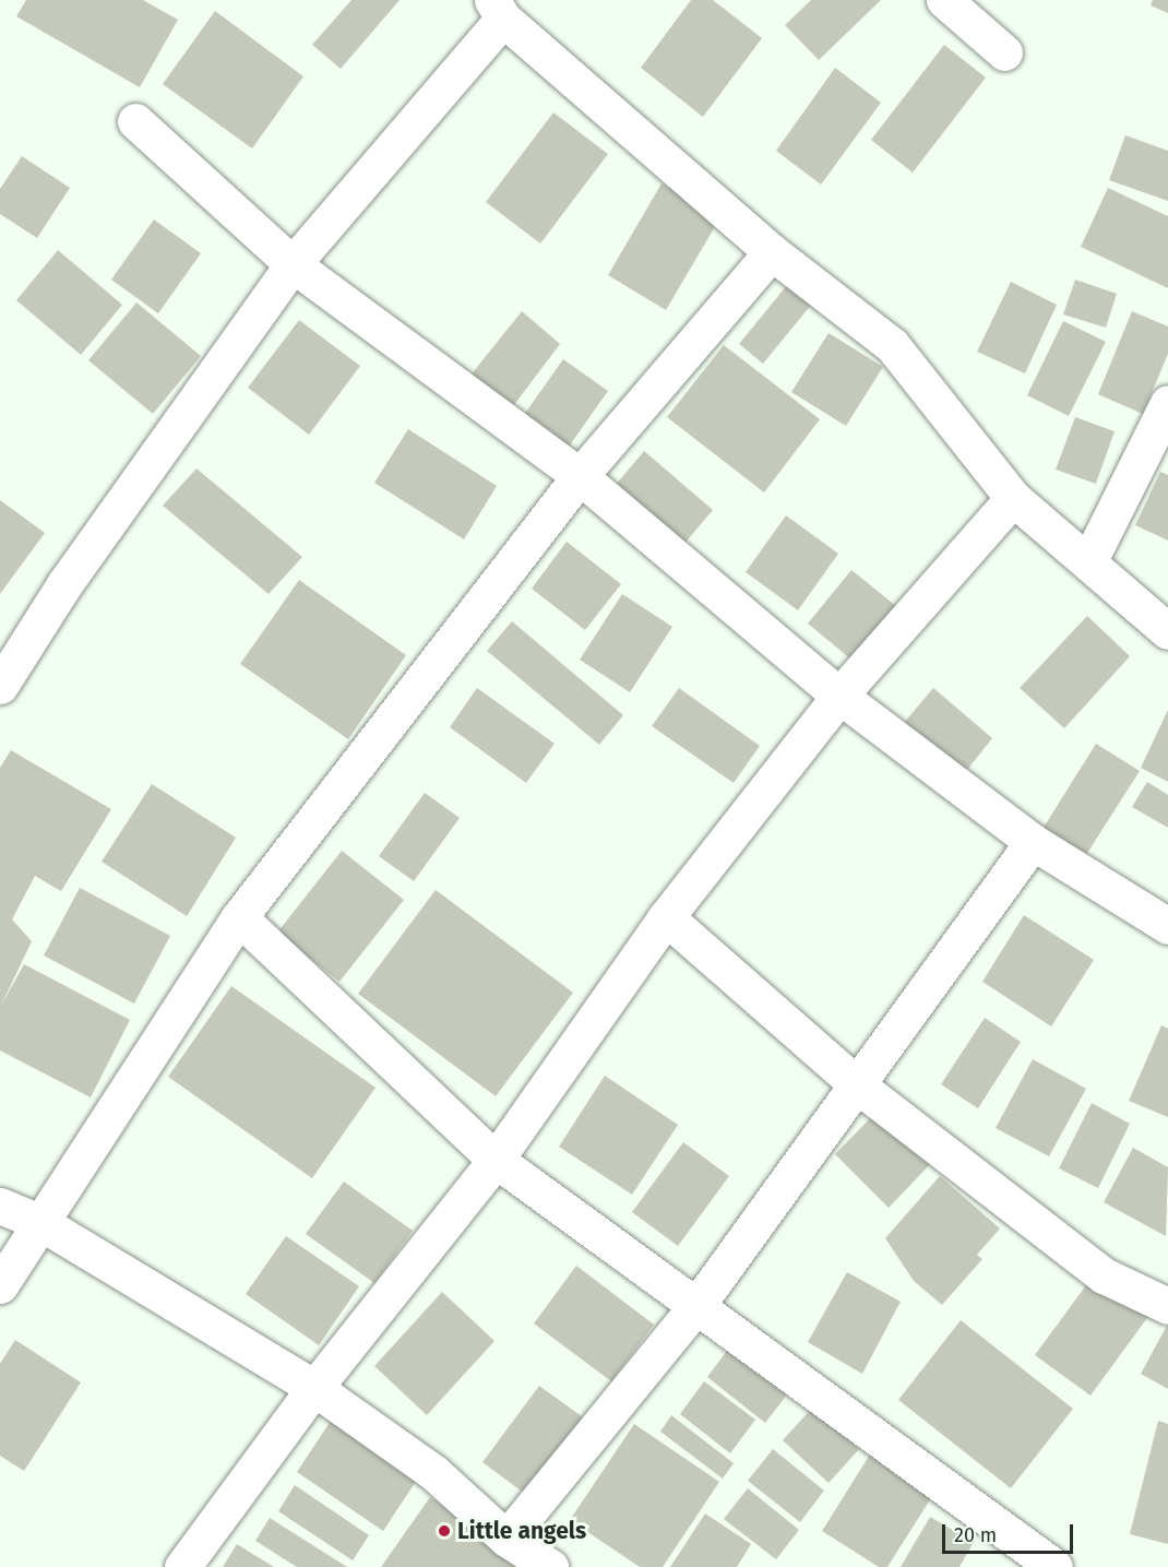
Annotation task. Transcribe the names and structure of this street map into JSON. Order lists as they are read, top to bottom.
{
  "places": ["Little angels"],
  "scale_bar": "20 m"
}
